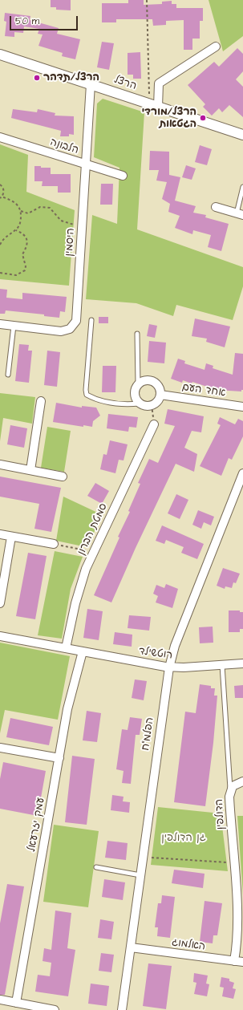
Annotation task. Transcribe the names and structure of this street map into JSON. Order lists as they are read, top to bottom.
{
  "streets": {
    "street": [
      "הרצל",
      "הלבונה",
      "היסמין",
      "אחד העם",
      "סמטת הברון",
      "רוטשילד",
      "הפלמ\"ח",
      "הדולפין",
      "עמק יזרעאל",
      "האלמוג"
    ]
  },
  "crossings": [
    ["הרצל", "היסמין"],
    ["הלבונה", "היסמין"],
    ["סמטת הברון", "רוטשילד"],
    ["רוטשילד", "הפלמ\"ח"],
    ["רוטשילד", "הדולפין"],
    ["רוטשילד", "עמק יזרעאל"],
    ["הפלמ\"ח", "האלמוג"],
    ["הדולפין", "האלמוג"]
  ],
  "parks": ["גן הדולפין"],
  "places": ["הרצל/תדהר", "הרצל/מורדי הגטאות"],
  "scale_bar": "50 m"
}
